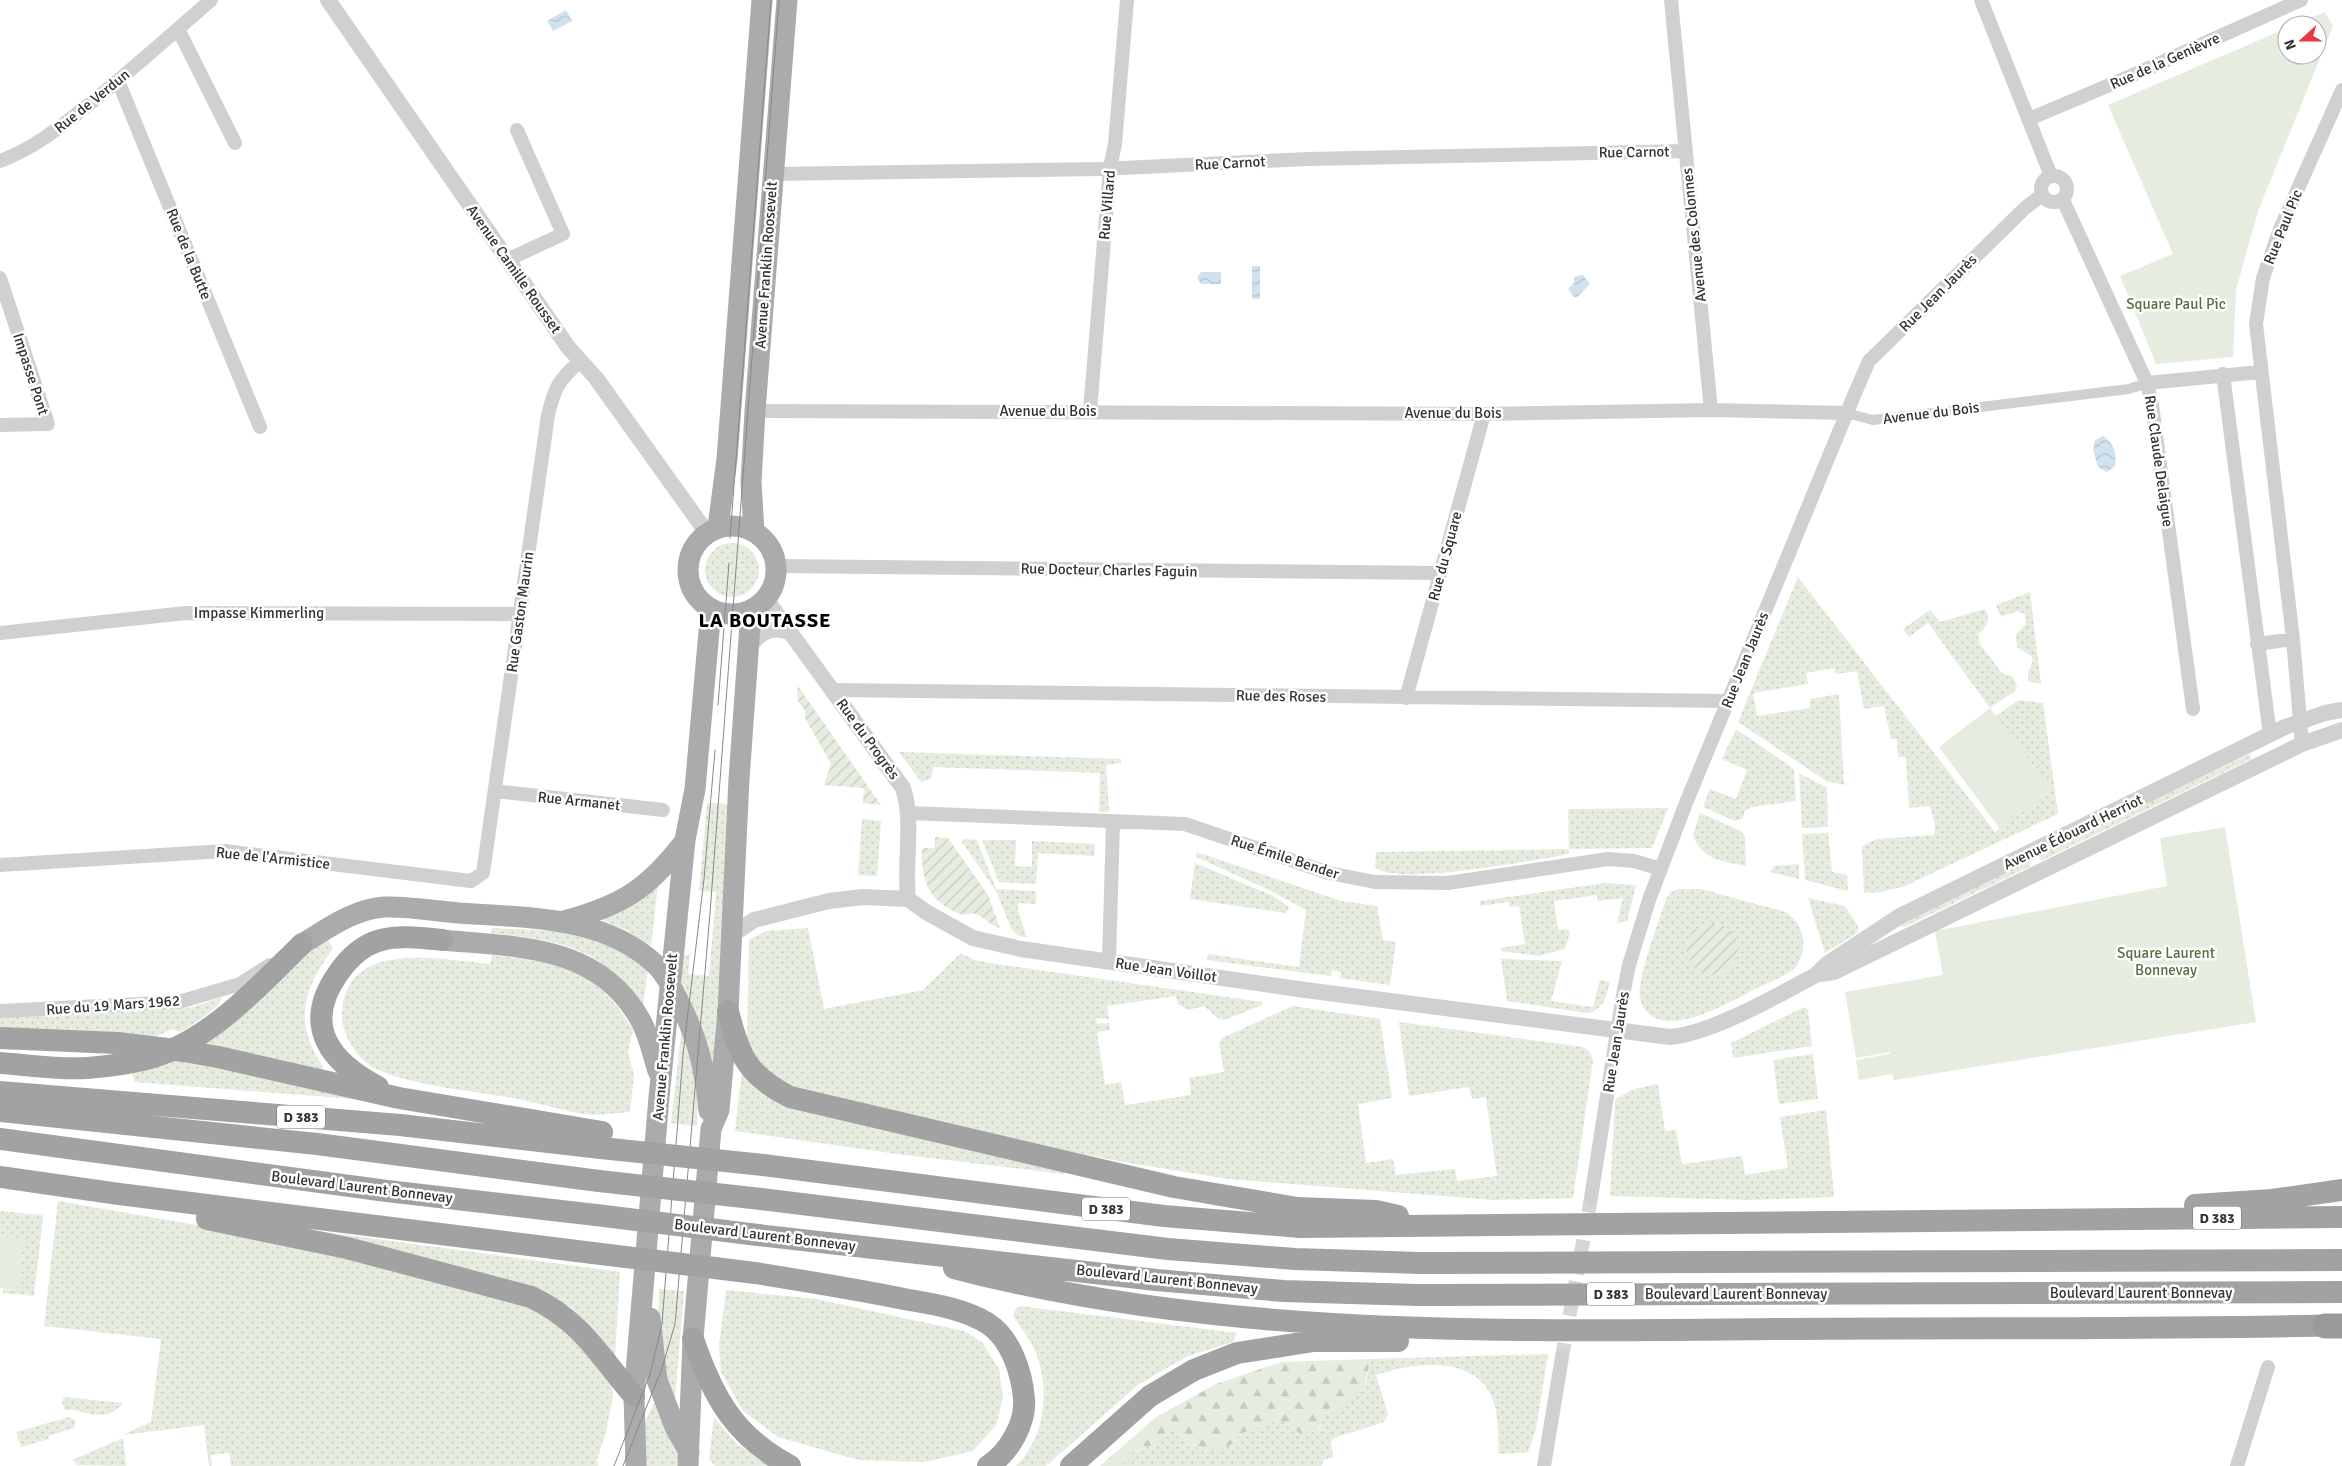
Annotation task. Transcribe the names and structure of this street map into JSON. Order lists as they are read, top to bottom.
{
  "streets": {
    "highway": ["D 383", "Boulevard Laurent Bonnevay"],
    "main road": ["Avenue Franklin Roosevelt"],
    "street": [
      "Rue de la Genièvre",
      "Rue de Verdun",
      "Rue Carnot",
      "Rue Villard",
      "Rue Paul Pic",
      "Avenue des Colonnes",
      "Rue de la Butte",
      "Avenue Camille Rousset",
      "Rue Jean Jaurès",
      "Impasse Pont",
      "Avenue du Bois",
      "Rue Claude Delaigue",
      "Rue du Square",
      "Rue Docteur Charles Faguin",
      "Rue Gaston Maurin",
      "Impasse Kimmerling",
      "Rue des Roses",
      "Rue du Progrès",
      "Rue Armanet",
      "Avenue Édouard Herriot",
      "Rue Émile Bender",
      "Rue de l'Armistice",
      "Rue Jean Voillot",
      "Rue du 19 Mars 1962"
    ]
  },
  "crossings": [
    ["Rue de Verdun", "Rue de la Butte"],
    ["Rue Carnot", "Rue Villard"],
    ["Rue Carnot", "Avenue des Colonnes"],
    ["Rue Carnot", "Avenue Franklin Roosevelt"],
    ["Rue Villard", "Avenue du Bois"],
    ["Rue Paul Pic", "Avenue Édouard Herriot"],
    ["Avenue des Colonnes", "Avenue du Bois"],
    ["Avenue Franklin Roosevelt", "Avenue Camille Rousset"],
    ["Avenue Franklin Roosevelt", "Avenue du Bois"],
    ["Avenue Franklin Roosevelt", "Rue Docteur Charles Faguin"],
    ["Avenue Franklin Roosevelt", "Rue du Progrès"],
    ["Avenue Camille Rousset", "Rue Docteur Charles Faguin"],
    ["Avenue Camille Rousset", "Rue Gaston Maurin"],
    ["Avenue Camille Rousset", "Rue du Progrès"],
    ["Rue Jean Jaurès", "Avenue du Bois"],
    ["Rue Jean Jaurès", "Rue Claude Delaigue"],
    ["Rue Jean Jaurès", "Rue des Roses"],
    ["Rue Jean Jaurès", "Avenue Édouard Herriot"],
    ["Rue Jean Jaurès", "Rue Émile Bender"],
    ["Rue Jean Jaurès", "Rue Jean Voillot"],
    ["Avenue du Bois", "Rue Claude Delaigue"],
    ["Avenue du Bois", "Rue du Square"],
    ["Rue du Square", "Rue Docteur Charles Faguin"],
    ["Rue du Square", "Rue des Roses"],
    ["Rue Docteur Charles Faguin", "Rue du Progrès"],
    ["Rue Gaston Maurin", "Impasse Kimmerling"],
    ["Rue Gaston Maurin", "Rue Armanet"],
    ["Rue Gaston Maurin", "Rue de l'Armistice"],
    ["Rue des Roses", "Rue du Progrès"],
    ["Rue du Progrès", "Rue Émile Bender"],
    ["Rue du Progrès", "Rue Jean Voillot"],
    ["Avenue Édouard Herriot", "Rue Jean Voillot"]
  ],
  "districts": ["LA BOUTASSE"],
  "parks": ["Square Paul Pic", "Square Laurent Bonnevay"],
  "north": "left"
}
